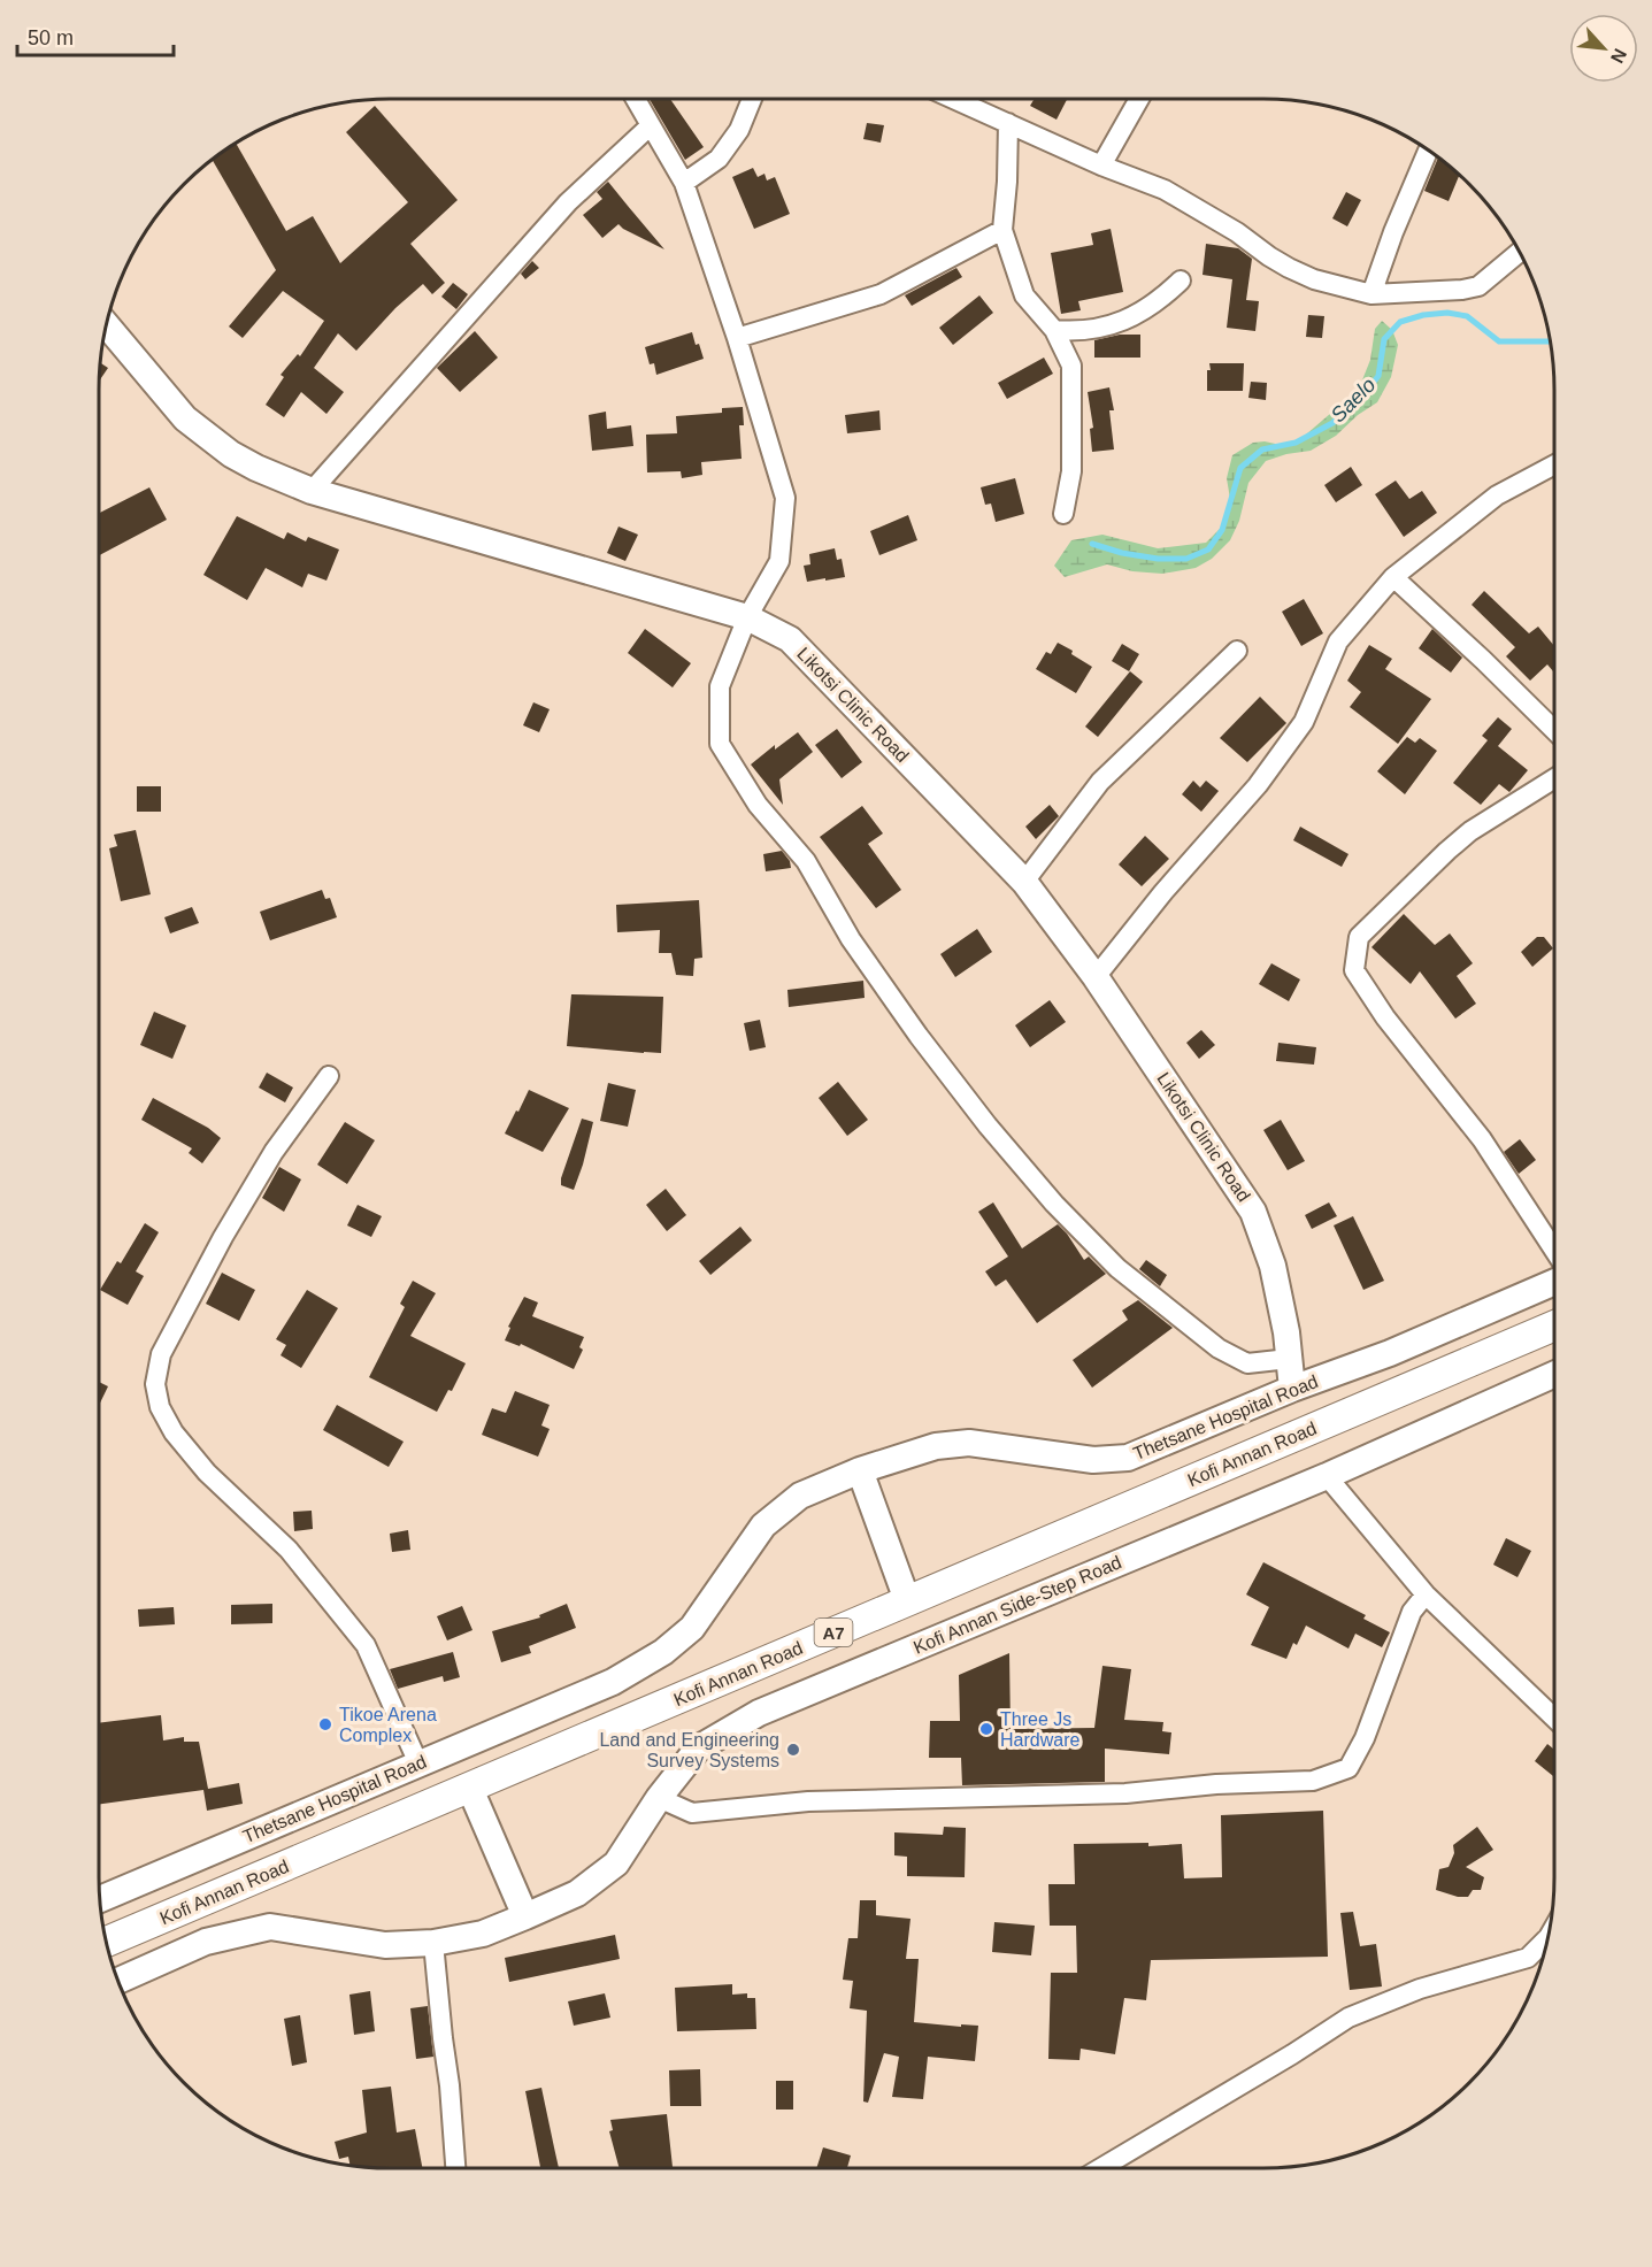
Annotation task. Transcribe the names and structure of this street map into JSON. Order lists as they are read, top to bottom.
{
  "streets": {
    "main road": ["Kofi Annan Road", "A7"],
    "street": ["Likotsi Clinic Road", "Thetsane Hospital Road", "Kofi Annan Side-Step Road"]
  },
  "crossings": [
    ["Likotsi Clinic Road", "Thetsane Hospital Road"]
  ],
  "water": ["Saelo"],
  "places": ["Tikoe Arena Complex", "Three Js Hardware", "Land and Engineering Survey Systems"],
  "scale_bar": "50 m",
  "north": "bottom right"
}
